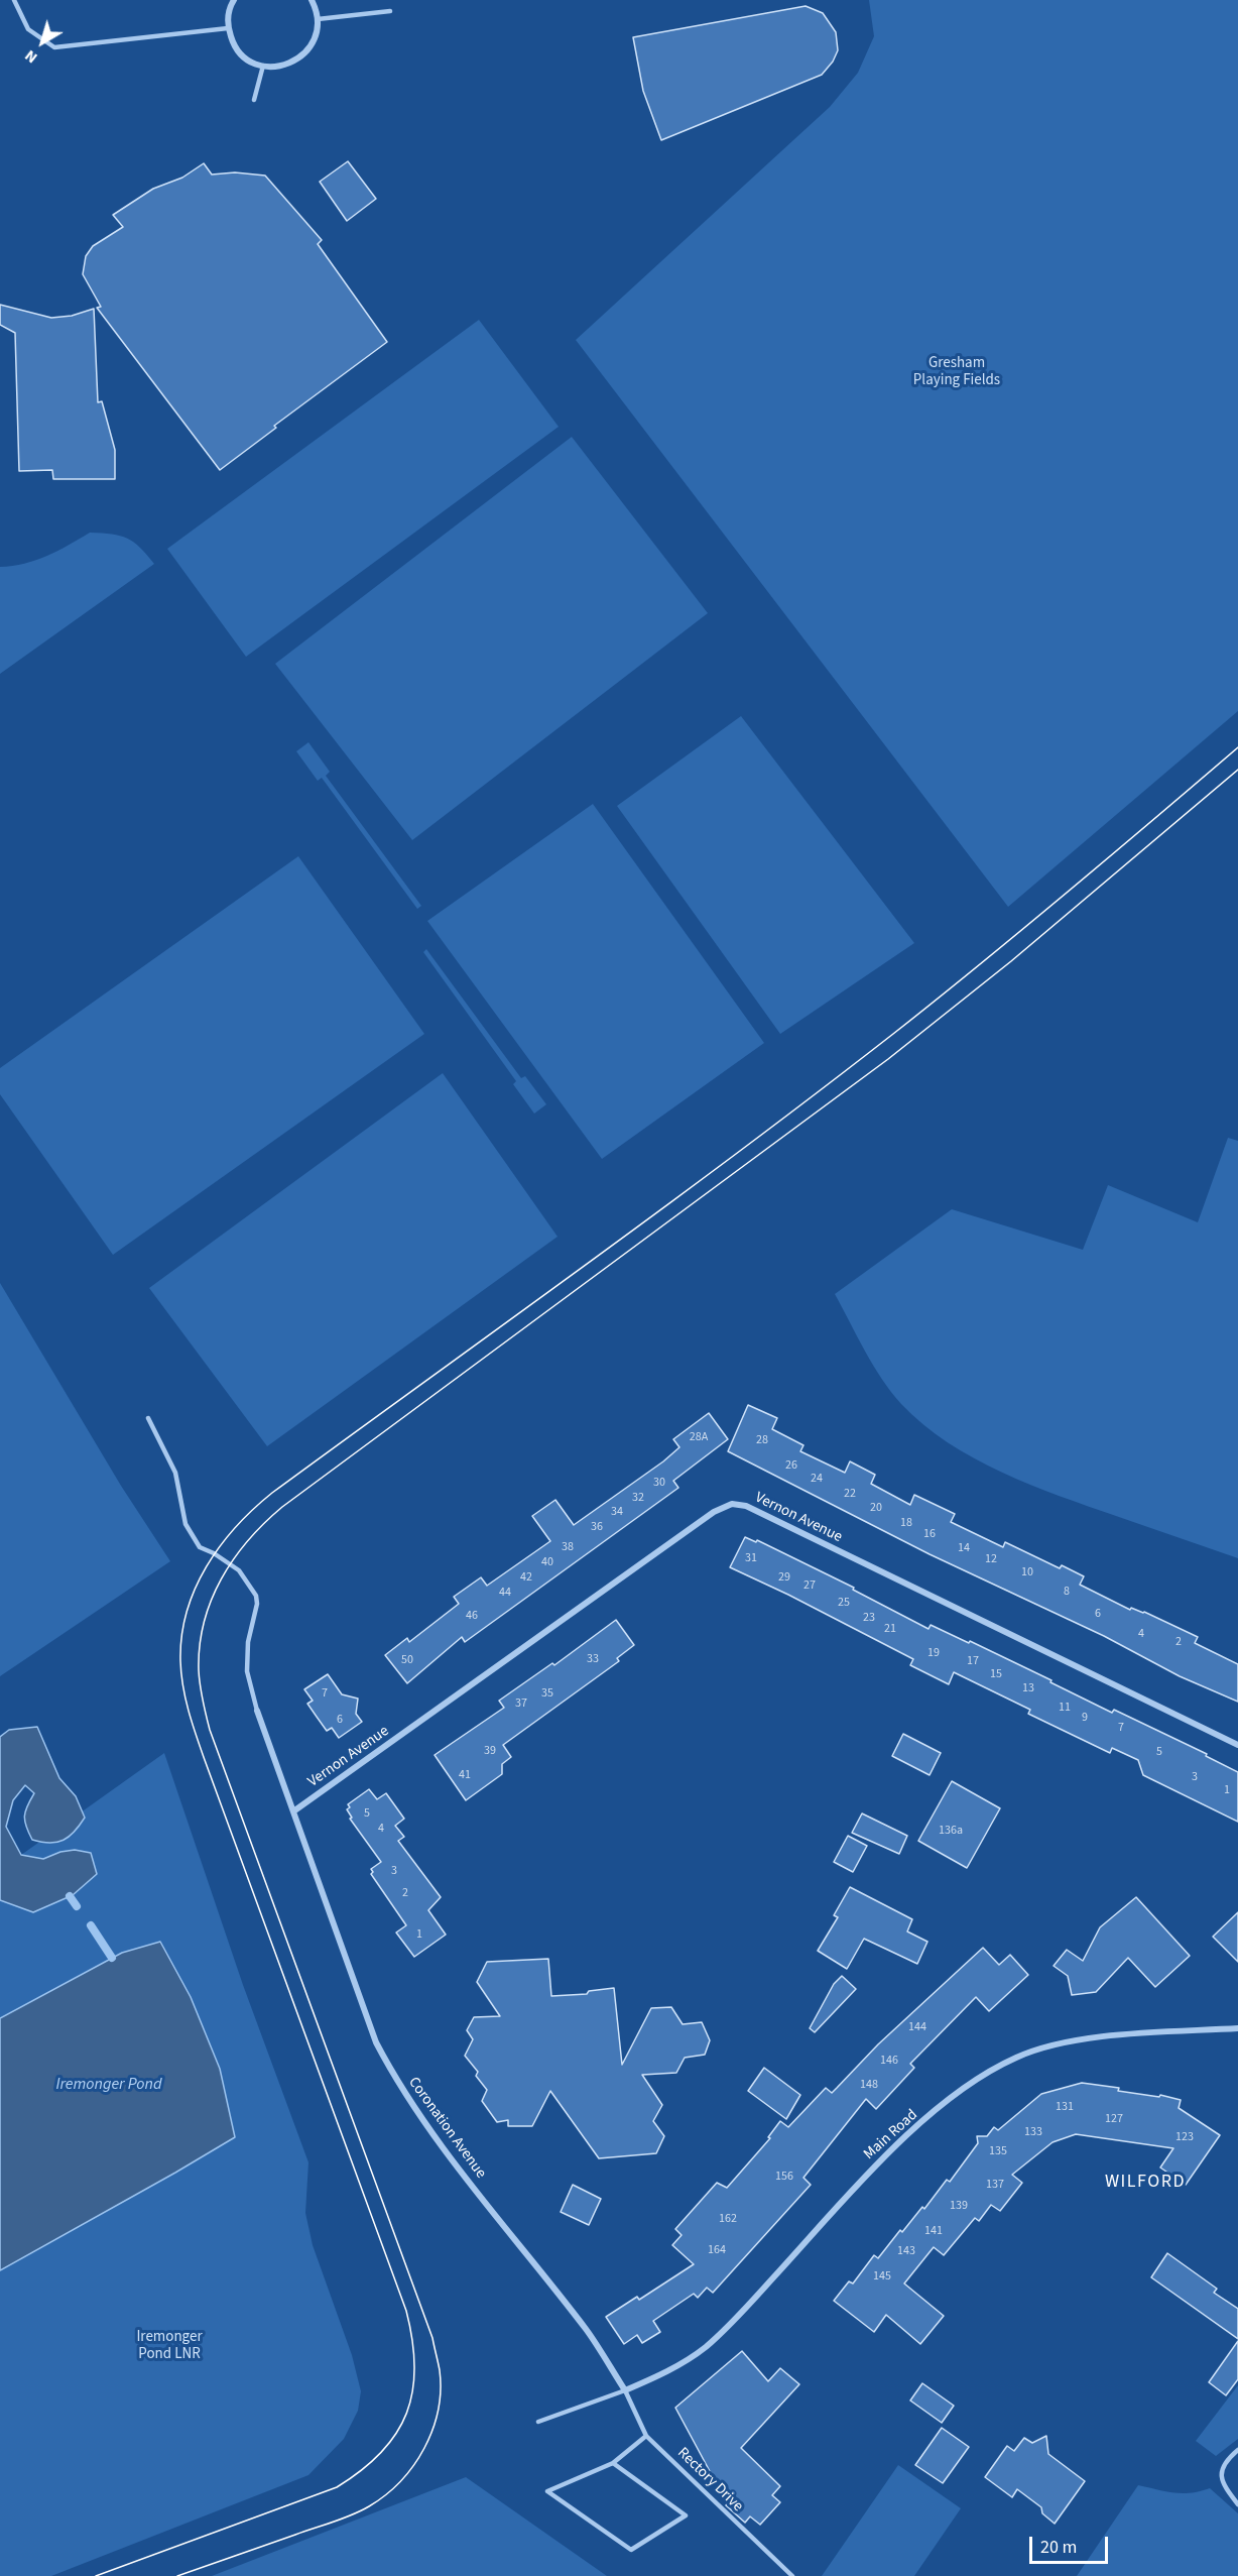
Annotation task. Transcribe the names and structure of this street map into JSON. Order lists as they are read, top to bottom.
{
  "streets": {
    "street": ["Vernon Avenue", "Coronation Avenue", "Main Road"],
    "lane": ["Rectory Drive"]
  },
  "crossings": [
    ["Vernon Avenue", "Coronation Avenue"],
    ["Coronation Avenue", "Main Road"],
    ["Coronation Avenue", "Rectory Drive"],
    ["Main Road", "Rectory Drive"]
  ],
  "districts": ["WILFORD"],
  "water": ["Iremonger Pond"],
  "parks": ["Gresham Playing Fields", "Iremonger Pond LNR"],
  "house_numbers": [
    "28A",
    "28",
    "26",
    "24",
    "30",
    "22",
    "32",
    "20",
    "34",
    "18",
    "36",
    "16",
    "38",
    "14",
    "31",
    "12",
    "40",
    "10",
    "42",
    "29",
    "27",
    "8",
    "44",
    "25",
    "6",
    "46",
    "23",
    "21",
    "4",
    "2",
    "19",
    "33",
    "50",
    "17",
    "15",
    "13",
    "7",
    "35",
    "37",
    "11",
    "9",
    "6",
    "7",
    "39",
    "5",
    "41",
    "3",
    "1",
    "5",
    "4",
    "136a",
    "3",
    "2",
    "1",
    "144",
    "146",
    "148",
    "131",
    "127",
    "133",
    "123",
    "135",
    "156",
    "137",
    "139",
    "162",
    "141",
    "164",
    "143",
    "145"
  ],
  "scale_bar": "20 m",
  "north": "bottom left"
}
